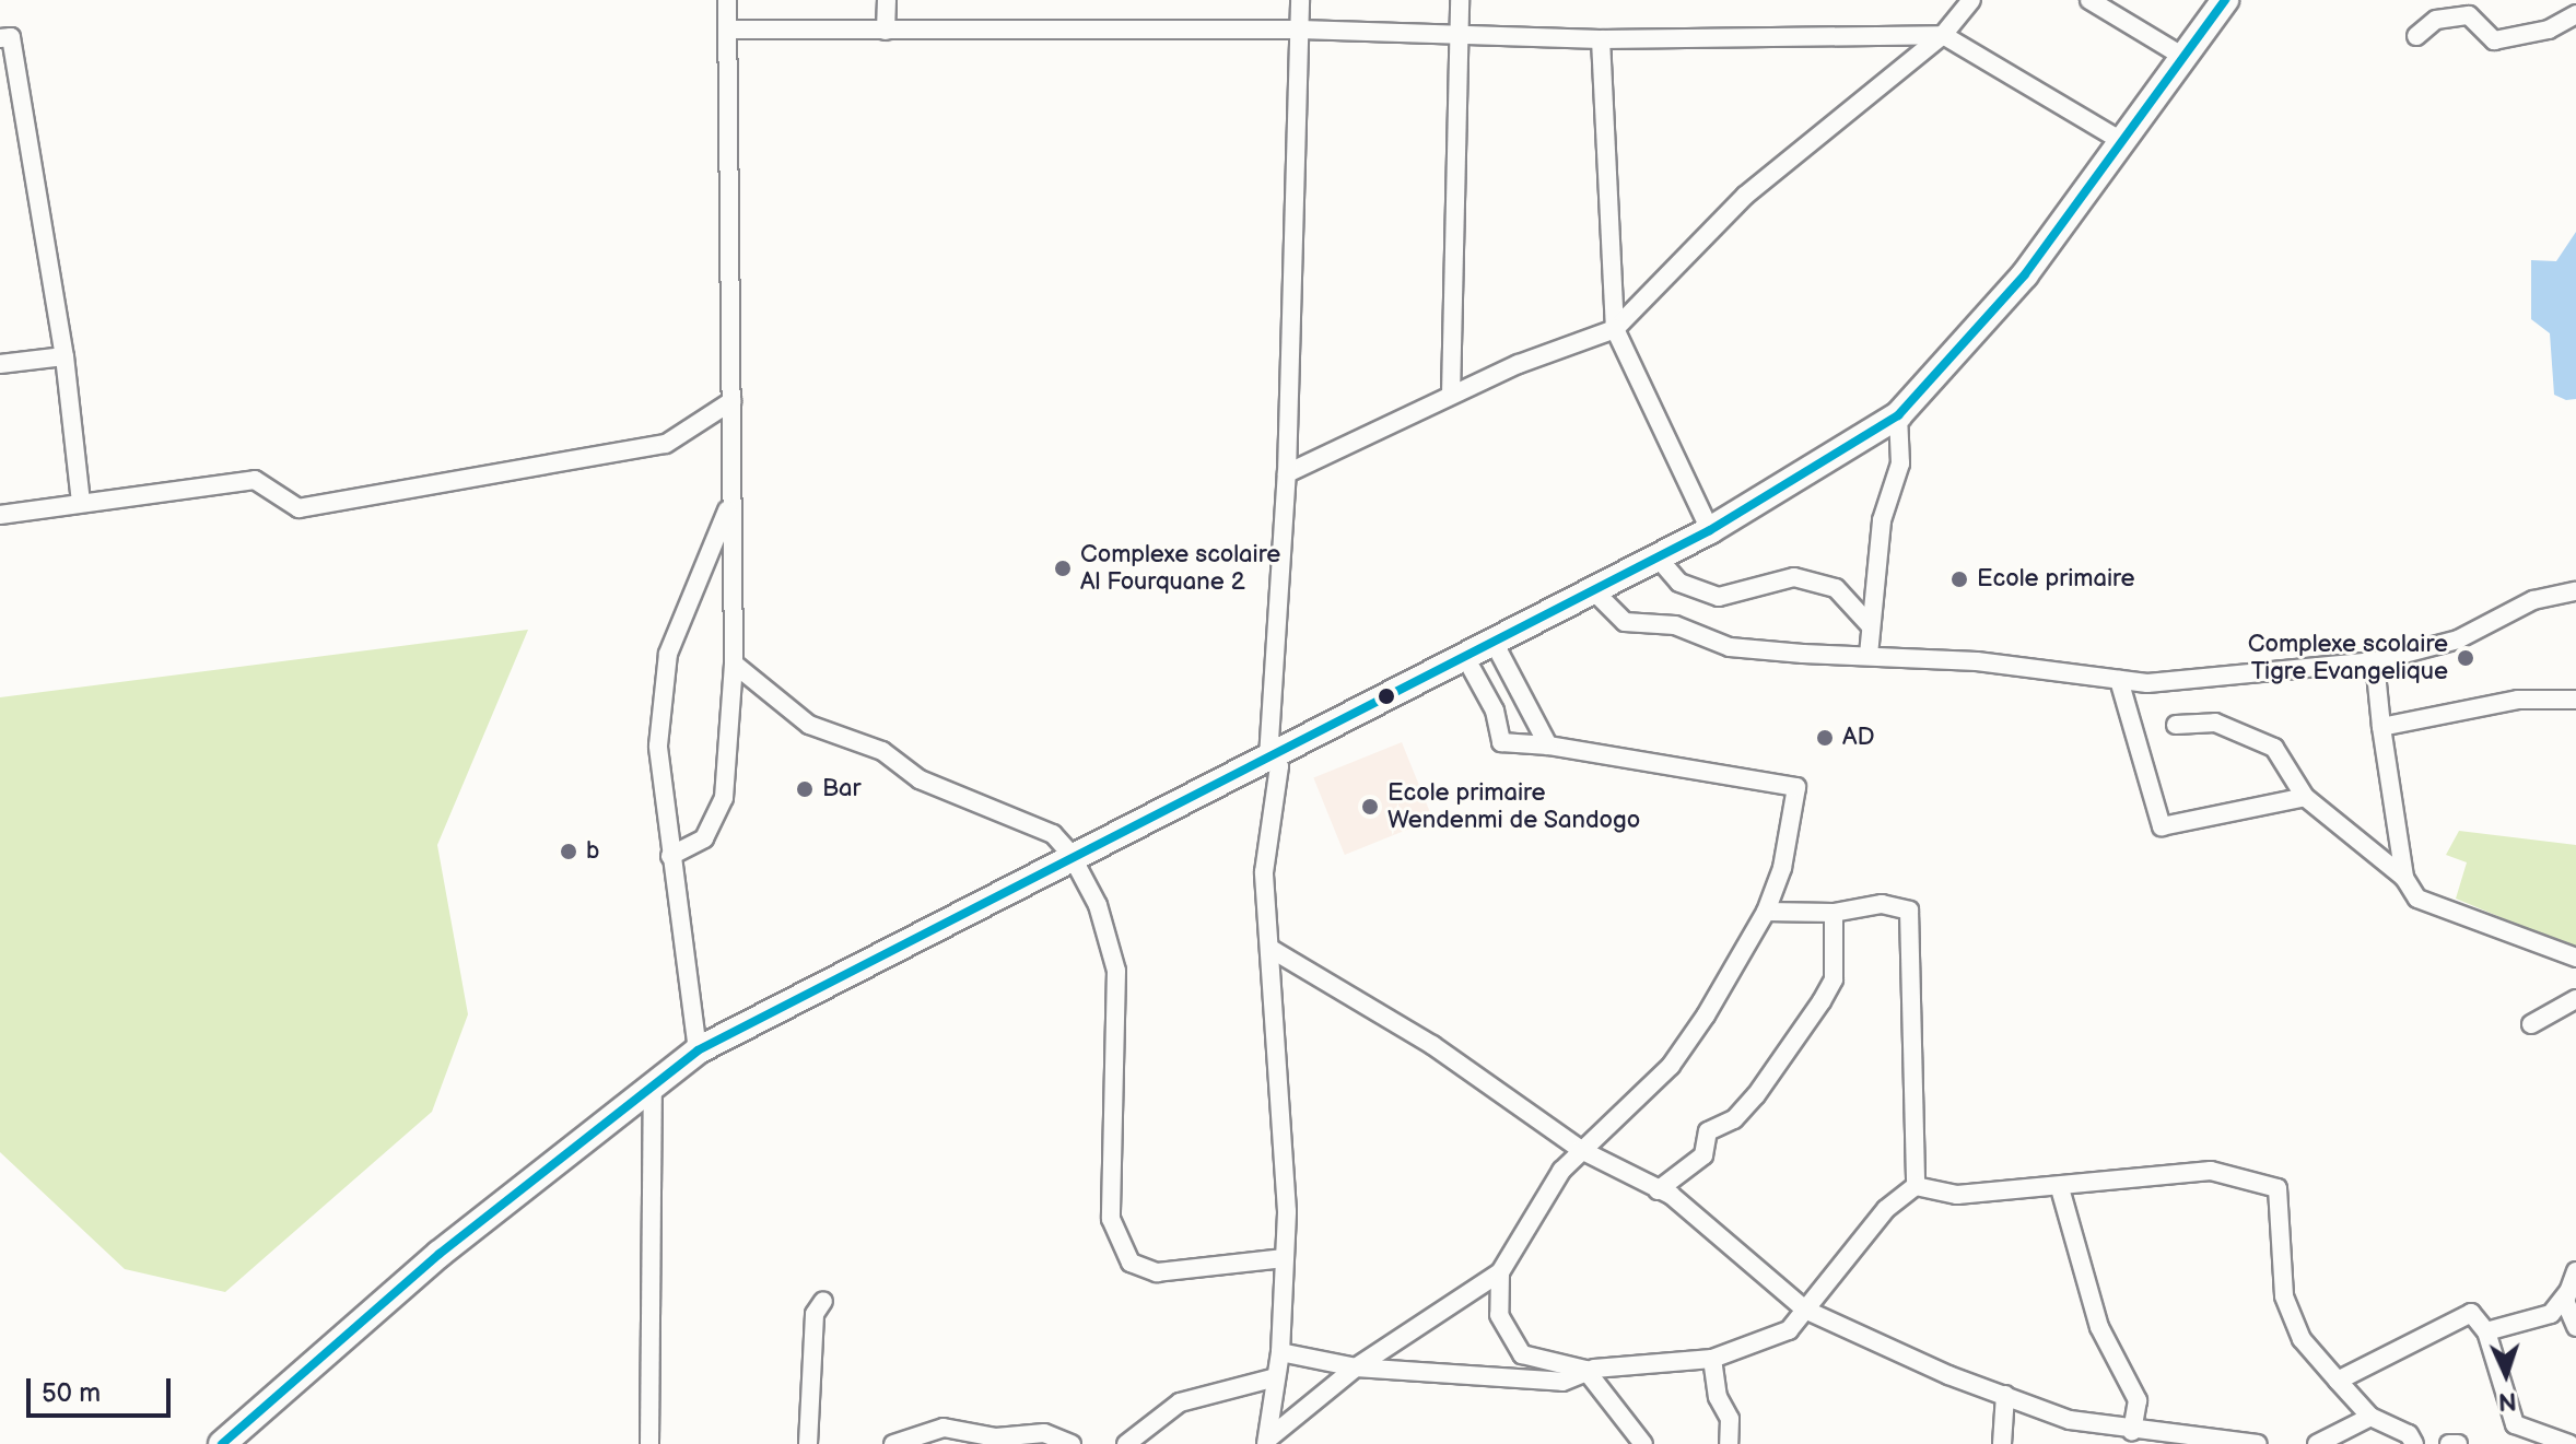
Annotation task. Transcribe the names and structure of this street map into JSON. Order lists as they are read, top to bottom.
{
  "places": [
    "Complexe scolaire Al Fourquane 2",
    "Ecole primaire",
    "Complexe scolaire Tigre Evangelique",
    "AD",
    "Bar",
    "Ecole primaire Wendenmi de Sandogo",
    "b"
  ],
  "scale_bar": "50 m",
  "north": "bottom"
}
